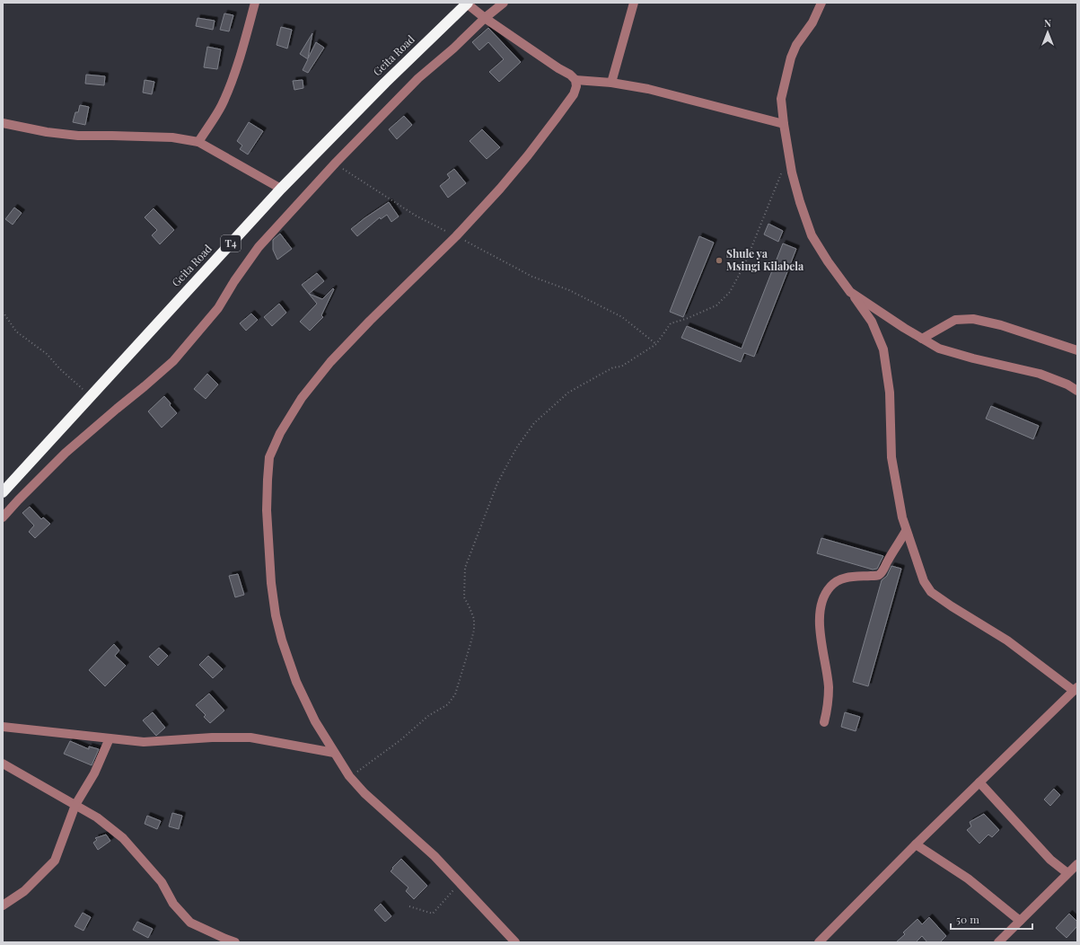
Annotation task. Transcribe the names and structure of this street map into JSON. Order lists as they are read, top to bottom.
{
  "streets": {
    "highway": ["Geita Road", "T4"]
  },
  "places": ["Shule ya Msingi Kilabela"],
  "scale_bar": "50 m",
  "north": "top"
}
